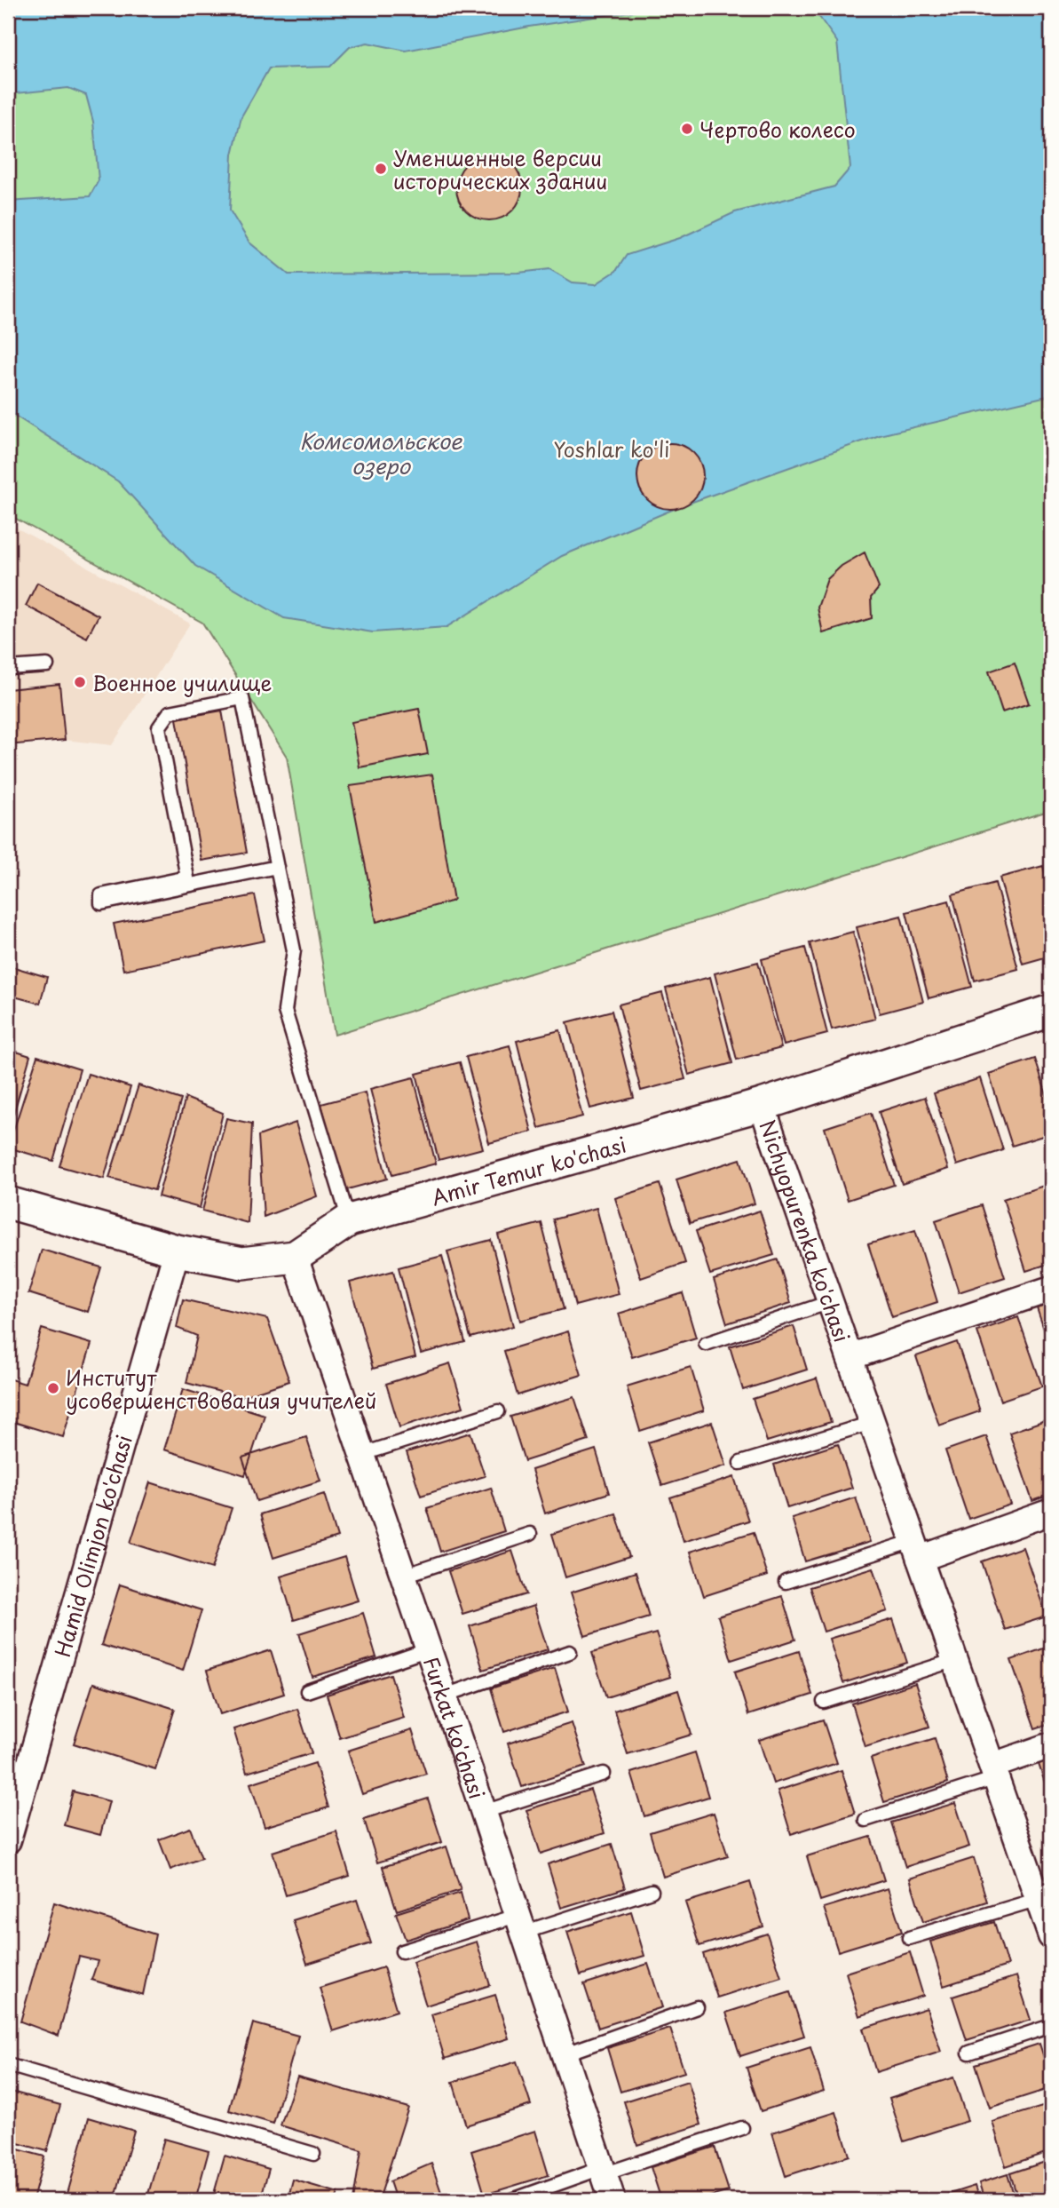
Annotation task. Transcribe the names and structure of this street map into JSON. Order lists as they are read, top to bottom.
{
  "streets": {
    "street": [
      "Amir Temur ko'chasi",
      "Nichyopurenka ko'chasi",
      "Hamid Olimjon ko'chasi",
      "Furkat ko'chasi"
    ]
  },
  "crossings": [
    ["Amir Temur ko'chasi", "Nichyopurenka ko'chasi"],
    ["Amir Temur ko'chasi", "Hamid Olimjon ko'chasi"],
    ["Amir Temur ko'chasi", "Furkat ko'chasi"]
  ],
  "water": ["Комсомольское озеро"],
  "parks": ["Yoshlar ko'li"],
  "places": [
    "Чертово колесо",
    "Уменшенные версии исторических здании",
    "Военное училище",
    "Институт усовершенствования учителей"
  ]
}
